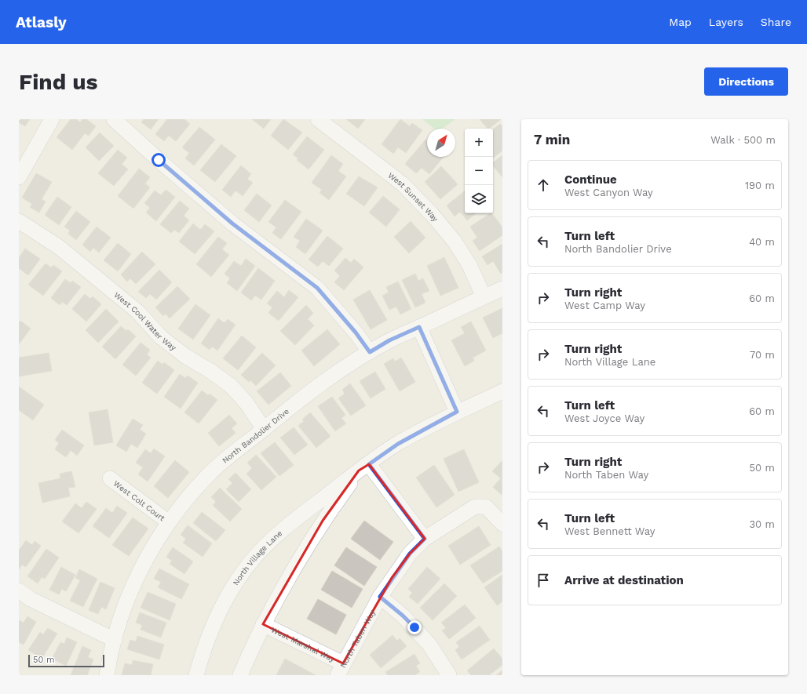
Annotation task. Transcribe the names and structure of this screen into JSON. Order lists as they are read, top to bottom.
{
  "streets": {
    "street": [
      "West Sunset Way",
      "West Cool Water Way",
      "North Bandolier Drive",
      "West Colt Court",
      "North Village Lane",
      "North Taben Way",
      "West Marshal Way"
    ]
  },
  "crossings": [
    ["West Sunset Way", "North Bandolier Drive"],
    ["West Cool Water Way", "North Bandolier Drive"],
    ["North Bandolier Drive", "West Colt Court"],
    ["North Village Lane", "West Marshal Way"],
    ["North Taben Way", "West Marshal Way"]
  ],
  "scale_bar": "50 m",
  "north": "top right",
  "page": {
    "header": "Atlasly",
    "nav": ["Map", "Layers", "Share"],
    "buttons": "Directions",
    "title": "Find us",
    "heading": ["7 min", "Walk · 500 m"],
    "map_buttons": ["+", "−"],
    "list": [
      ["Continue", "West Canyon Way", "190 m"],
      ["Turn left", "North Bandolier Drive", "40 m"],
      ["Turn right", "West Camp Way", "60 m"],
      ["Turn right", "North Village Lane", "70 m"],
      ["Turn left", "West Joyce Way", "60 m"],
      ["Turn right", "North Taben Way", "50 m"],
      ["Turn left", "West Bennett Way", "30 m"],
      "Arrive at destination"
    ],
    "scale": "50 m"
  }
}
